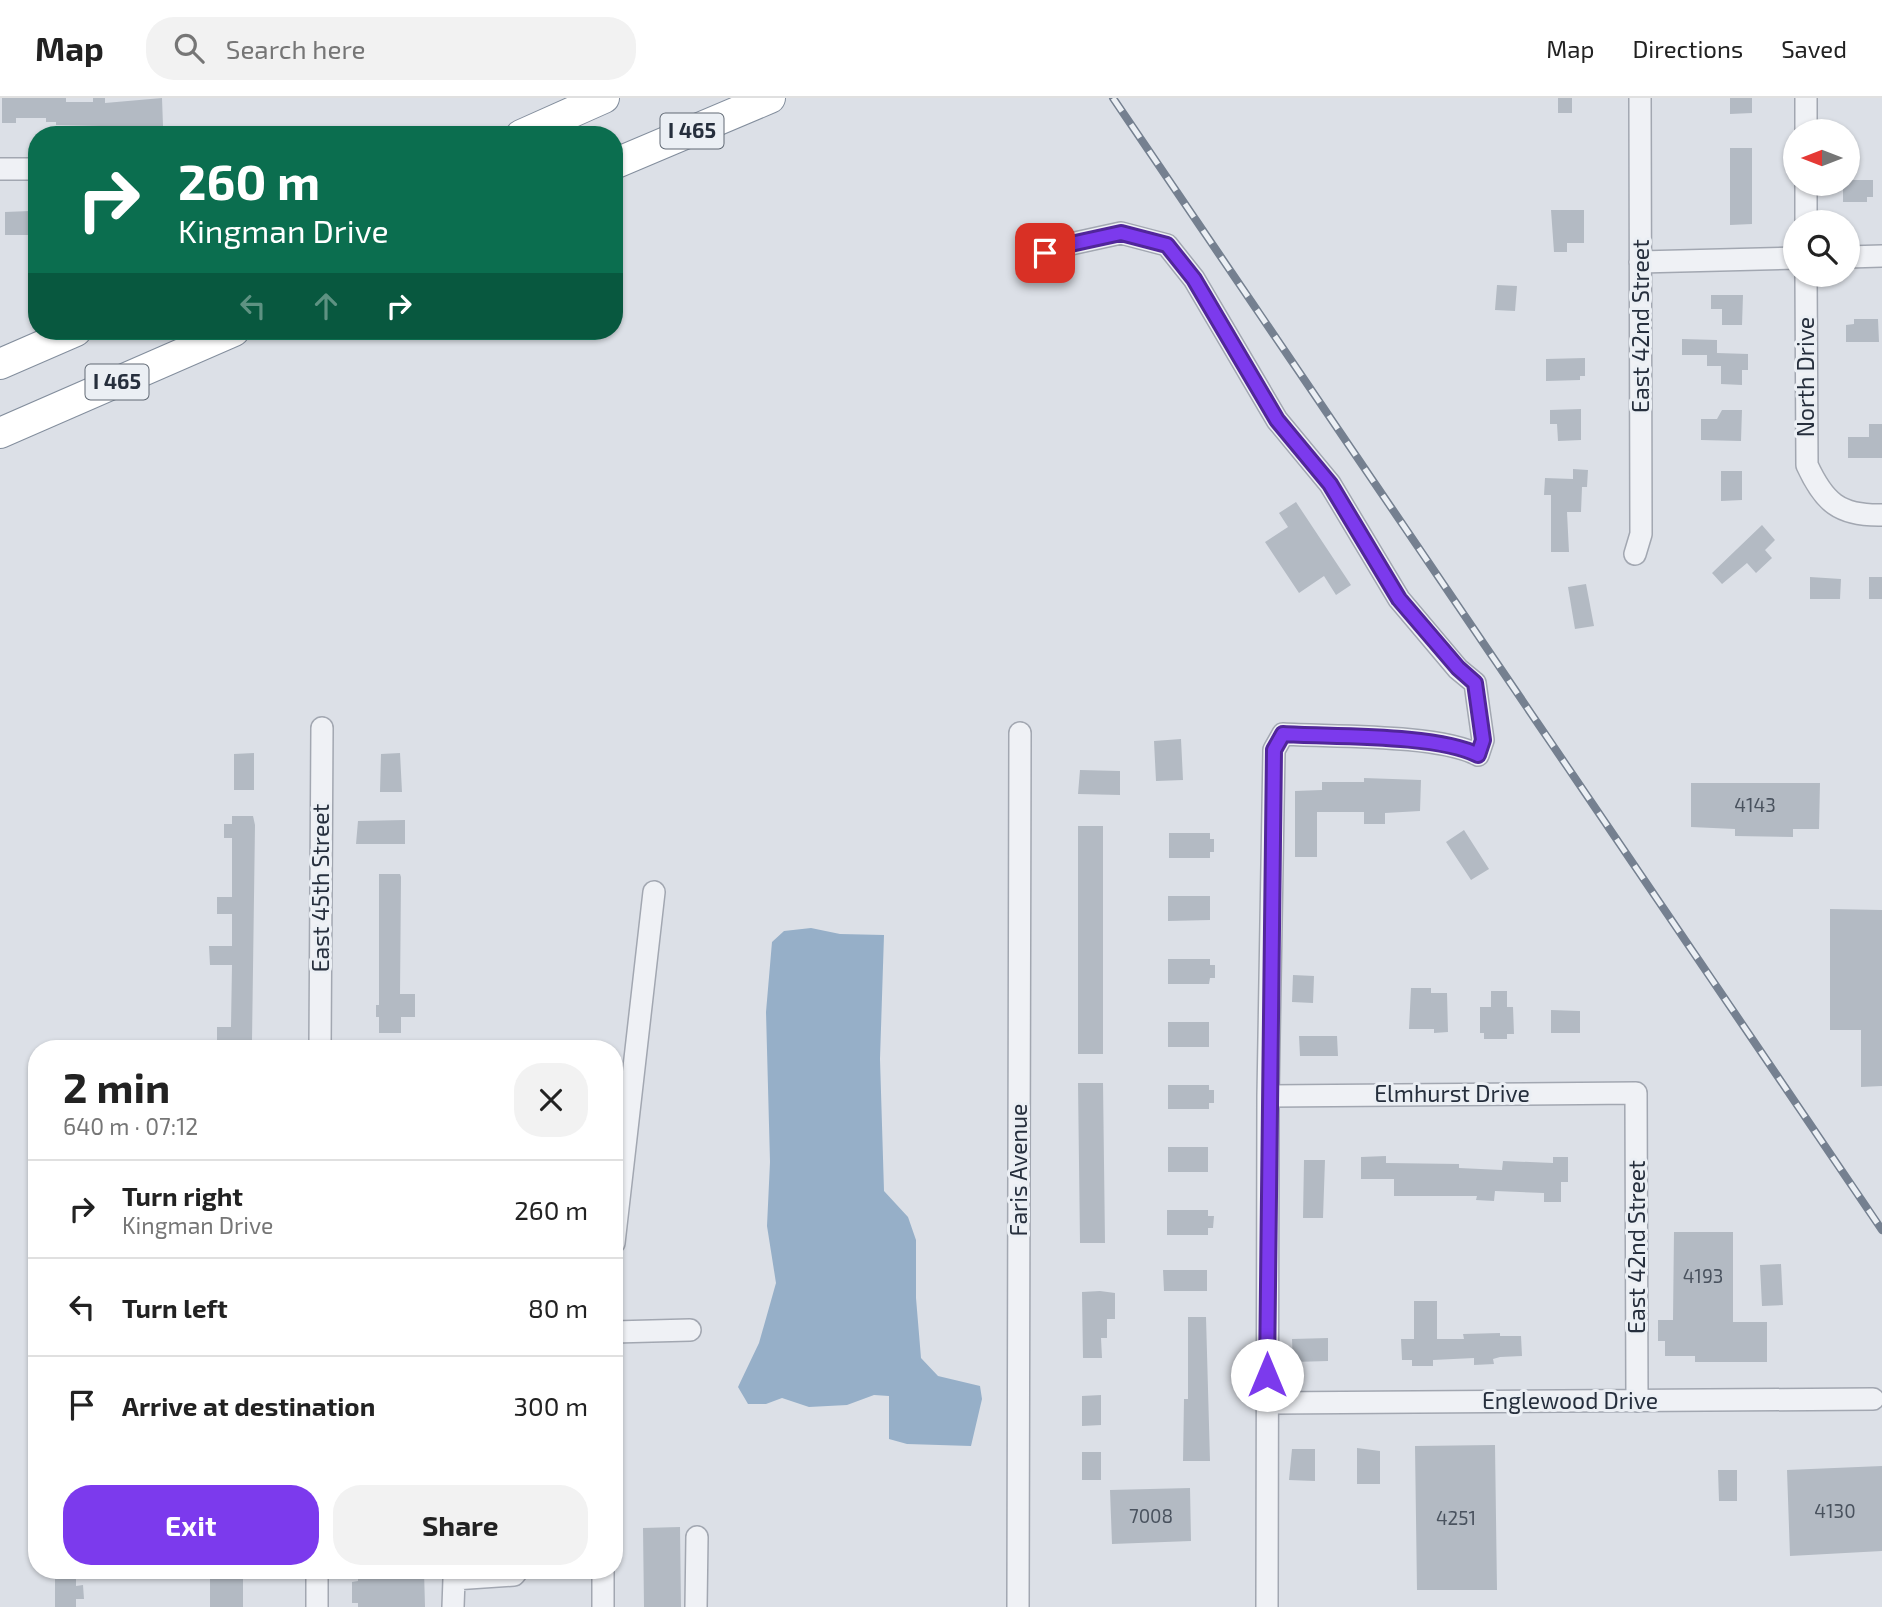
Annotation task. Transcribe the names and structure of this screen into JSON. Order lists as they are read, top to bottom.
{
  "streets": {
    "highway": ["I 465"],
    "street": [
      "East 42nd Street",
      "North Drive",
      "East 45th Street",
      "Elmhurst Drive",
      "Faris Avenue",
      "Englewood Drive"
    ]
  },
  "crossings": [
    ["East 42nd Street", "Elmhurst Drive"],
    ["East 42nd Street", "Englewood Drive"]
  ],
  "house_numbers": [
    "4143",
    "4193",
    "4130",
    "7008",
    "4251"
  ],
  "north": "left",
  "page": {
    "header": "Map",
    "search": "Search here",
    "nav": ["Map", "Directions", "Saved"],
    "turn": ["260 m", "Kingman Drive"],
    "heading": ["2 min", "640 m · 07:12"],
    "list": [
      {
        "name": "Turn right",
        "note": "Kingman Drive",
        "value": "260 m"
      },
      {
        "name": "Turn left",
        "value": "80 m"
      },
      {
        "name": "Arrive at destination",
        "value": "300 m"
      }
    ],
    "buttons": ["Exit", "Share"]
  }
}
